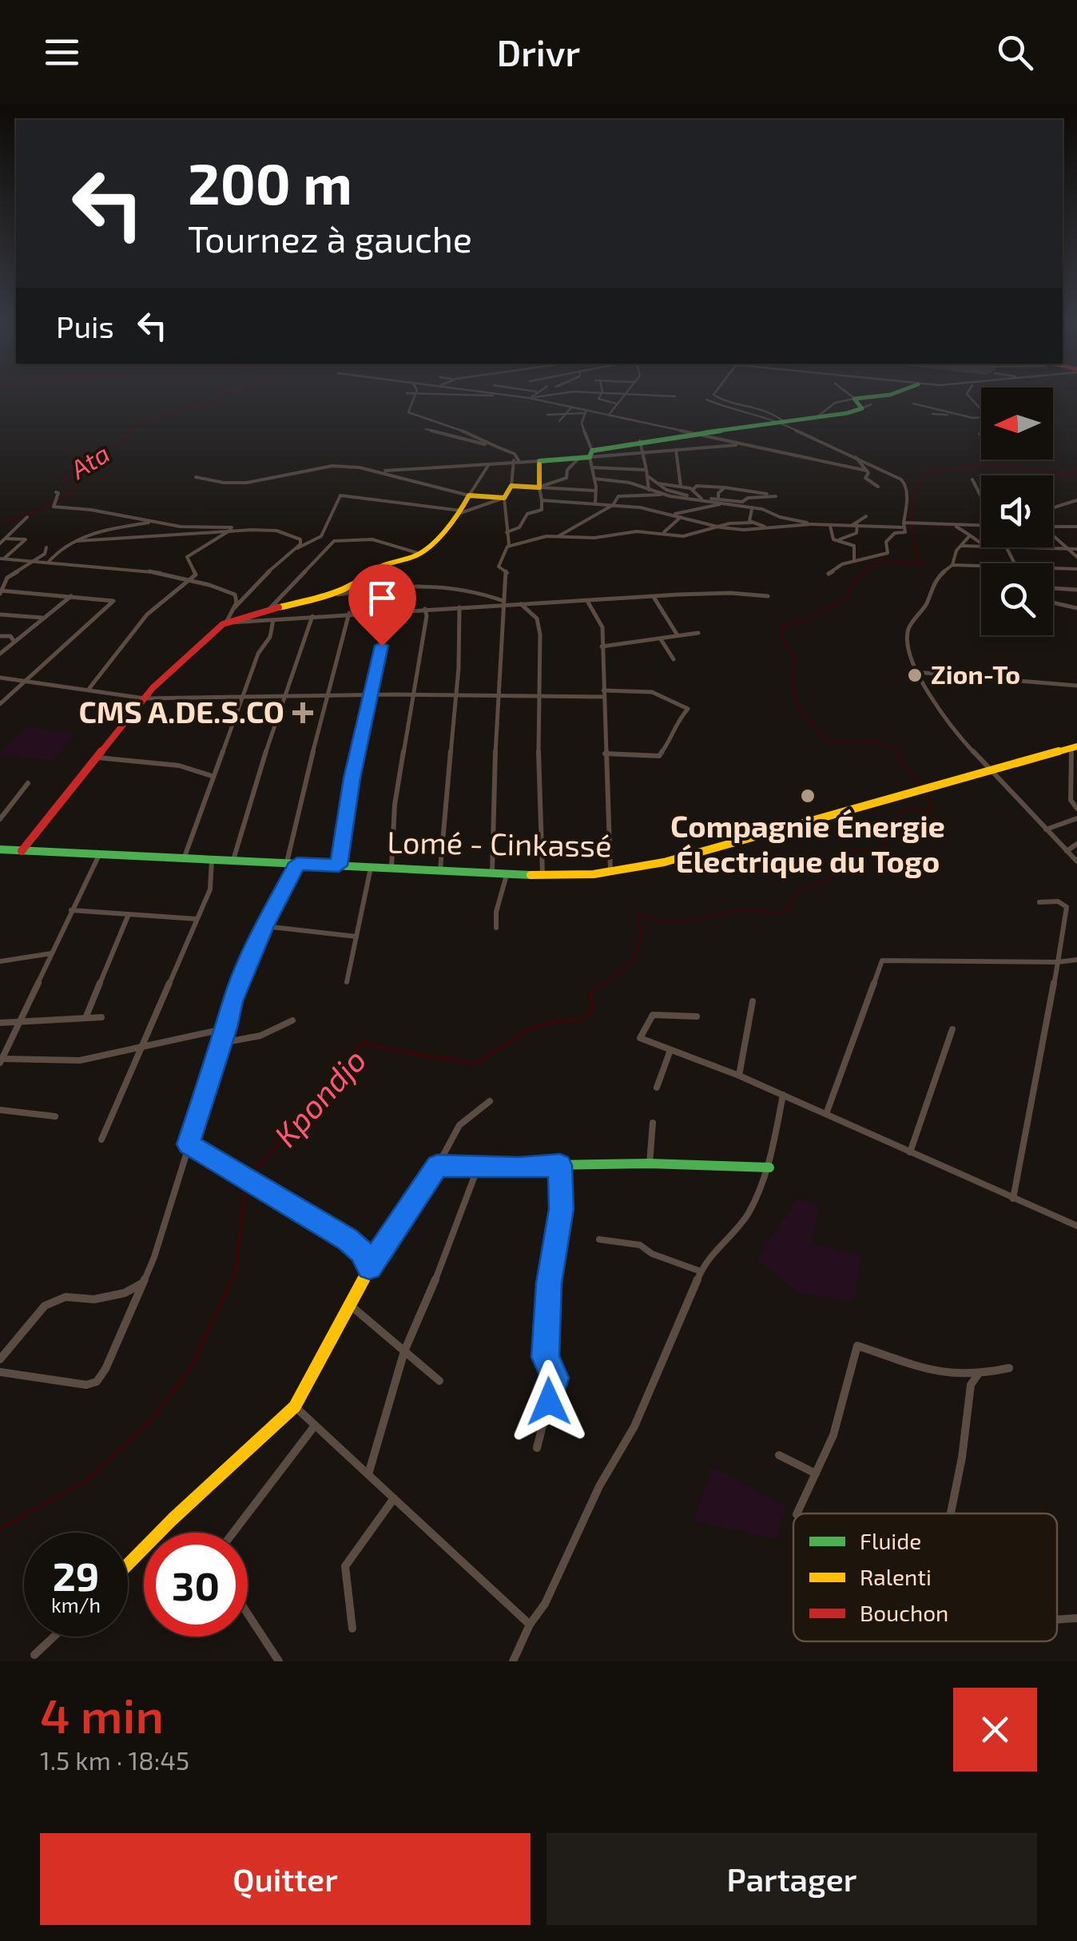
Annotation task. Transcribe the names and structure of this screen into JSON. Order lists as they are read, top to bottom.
{
  "streets": {
    "main road": ["Lomé - Cinkassé"]
  },
  "water": ["Ata", "Kpondjo"],
  "places": {
    "other": ["Zion-To", "Compagnie Énergie Électrique du Togo"],
    "health": ["CMS A.DE.S.CO"]
  },
  "legend": ["Fluide", "Ralenti", "Bouchon"],
  "north": "left",
  "page": {
    "header": "Drivr",
    "turn": ["200 m", "Tournez à gauche"],
    "then": "Puis",
    "speed": "29 km/h",
    "limit": "30",
    "heading": ["4 min", "1.5 km · 18:45"],
    "buttons": ["Quitter", "Partager"]
  }
}
